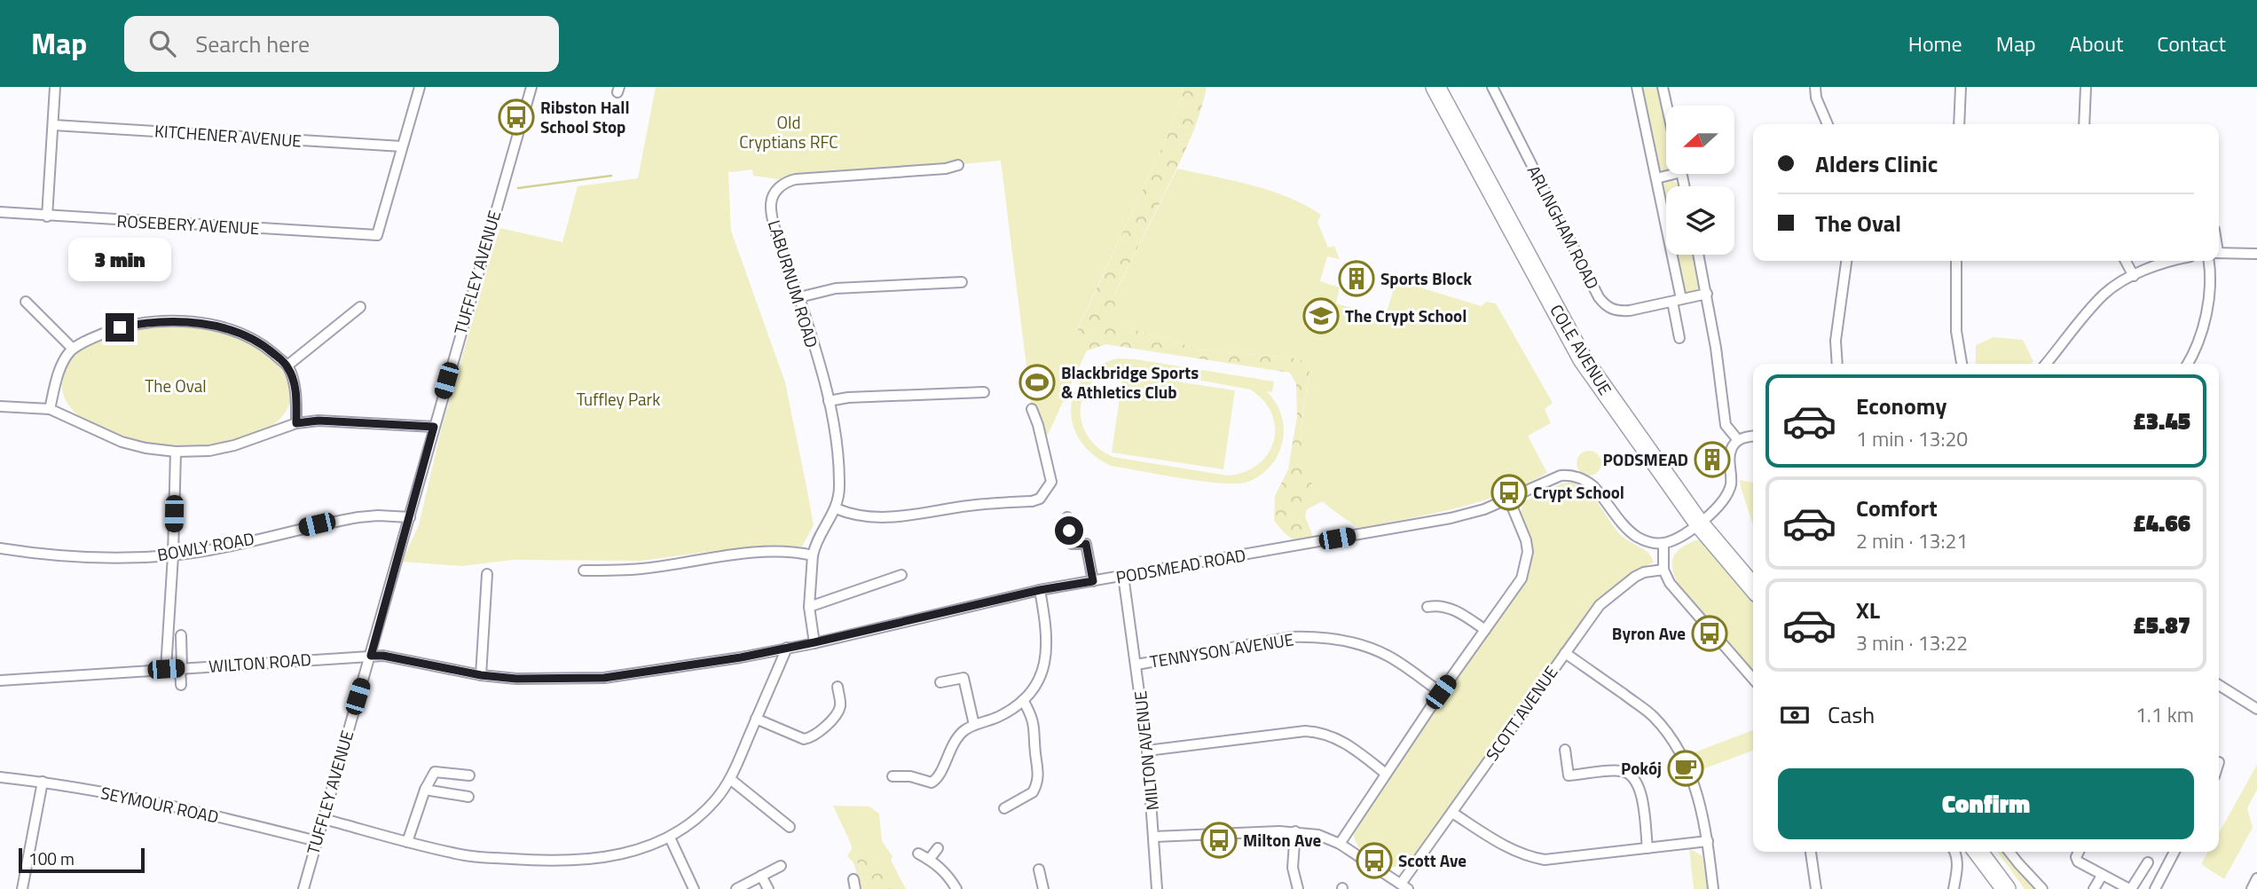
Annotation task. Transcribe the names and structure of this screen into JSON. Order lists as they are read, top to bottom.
{
  "streets": {
    "highway": ["COLE AVENUE"],
    "street": [
      "KITCHENER AVENUE",
      "ROSEBERY AVENUE",
      "ARLINGHAM ROAD",
      "TUFFLEY AVENUE",
      "LABURNUM ROAD",
      "BOWLY ROAD",
      "PODSMEAD ROAD",
      "TENNYSON AVENUE",
      "WILTON ROAD",
      "SCOTT AVENUE",
      "MILTON AVENUE",
      "SEYMOUR ROAD"
    ]
  },
  "crossings": [
    ["KITCHENER AVENUE", "ROSEBERY AVENUE"],
    ["TUFFLEY AVENUE", "BOWLY ROAD"],
    ["TUFFLEY AVENUE", "PODSMEAD ROAD"],
    ["TUFFLEY AVENUE", "WILTON ROAD"],
    ["TUFFLEY AVENUE", "SEYMOUR ROAD"],
    ["LABURNUM ROAD", "PODSMEAD ROAD"],
    ["PODSMEAD ROAD", "WILTON ROAD"],
    ["PODSMEAD ROAD", "MILTON AVENUE"],
    ["TENNYSON AVENUE", "MILTON AVENUE"]
  ],
  "parks": ["Old Cryptians RFC", "The Oval", "Tuffley Park"],
  "places": {
    "bus stop": [
      "Ribston Hall School Stop",
      "Crypt School",
      "Byron Ave",
      "Milton Ave",
      "Scott Ave"
    ],
    "building": ["Sports Block", "PODSMEAD"],
    "school or university": ["The Crypt School"],
    "sports": ["Blackbridge Sports & Athletics Club"],
    "cafe": ["Pokój"]
  },
  "scale_bar": "100 m",
  "north": "left",
  "page": {
    "header": "Map",
    "search": "Search here",
    "nav": [
      "Home",
      "Map",
      "About",
      "Contact"
    ],
    "banner": ["Alders Clinic", "The Oval"],
    "bubble": "3 min",
    "list": [
      {
        "name": "Economy",
        "note": "1 min · 13:20",
        "value": "£3.45"
      },
      {
        "name": "Comfort",
        "note": "2 min · 13:21",
        "value": "£4.66"
      },
      {
        "name": "XL",
        "note": "3 min · 13:22",
        "value": "£5.87"
      }
    ],
    "pay": ["Cash", "1.1 km"],
    "buttons": "Confirm",
    "scale": "100 m"
  }
}
